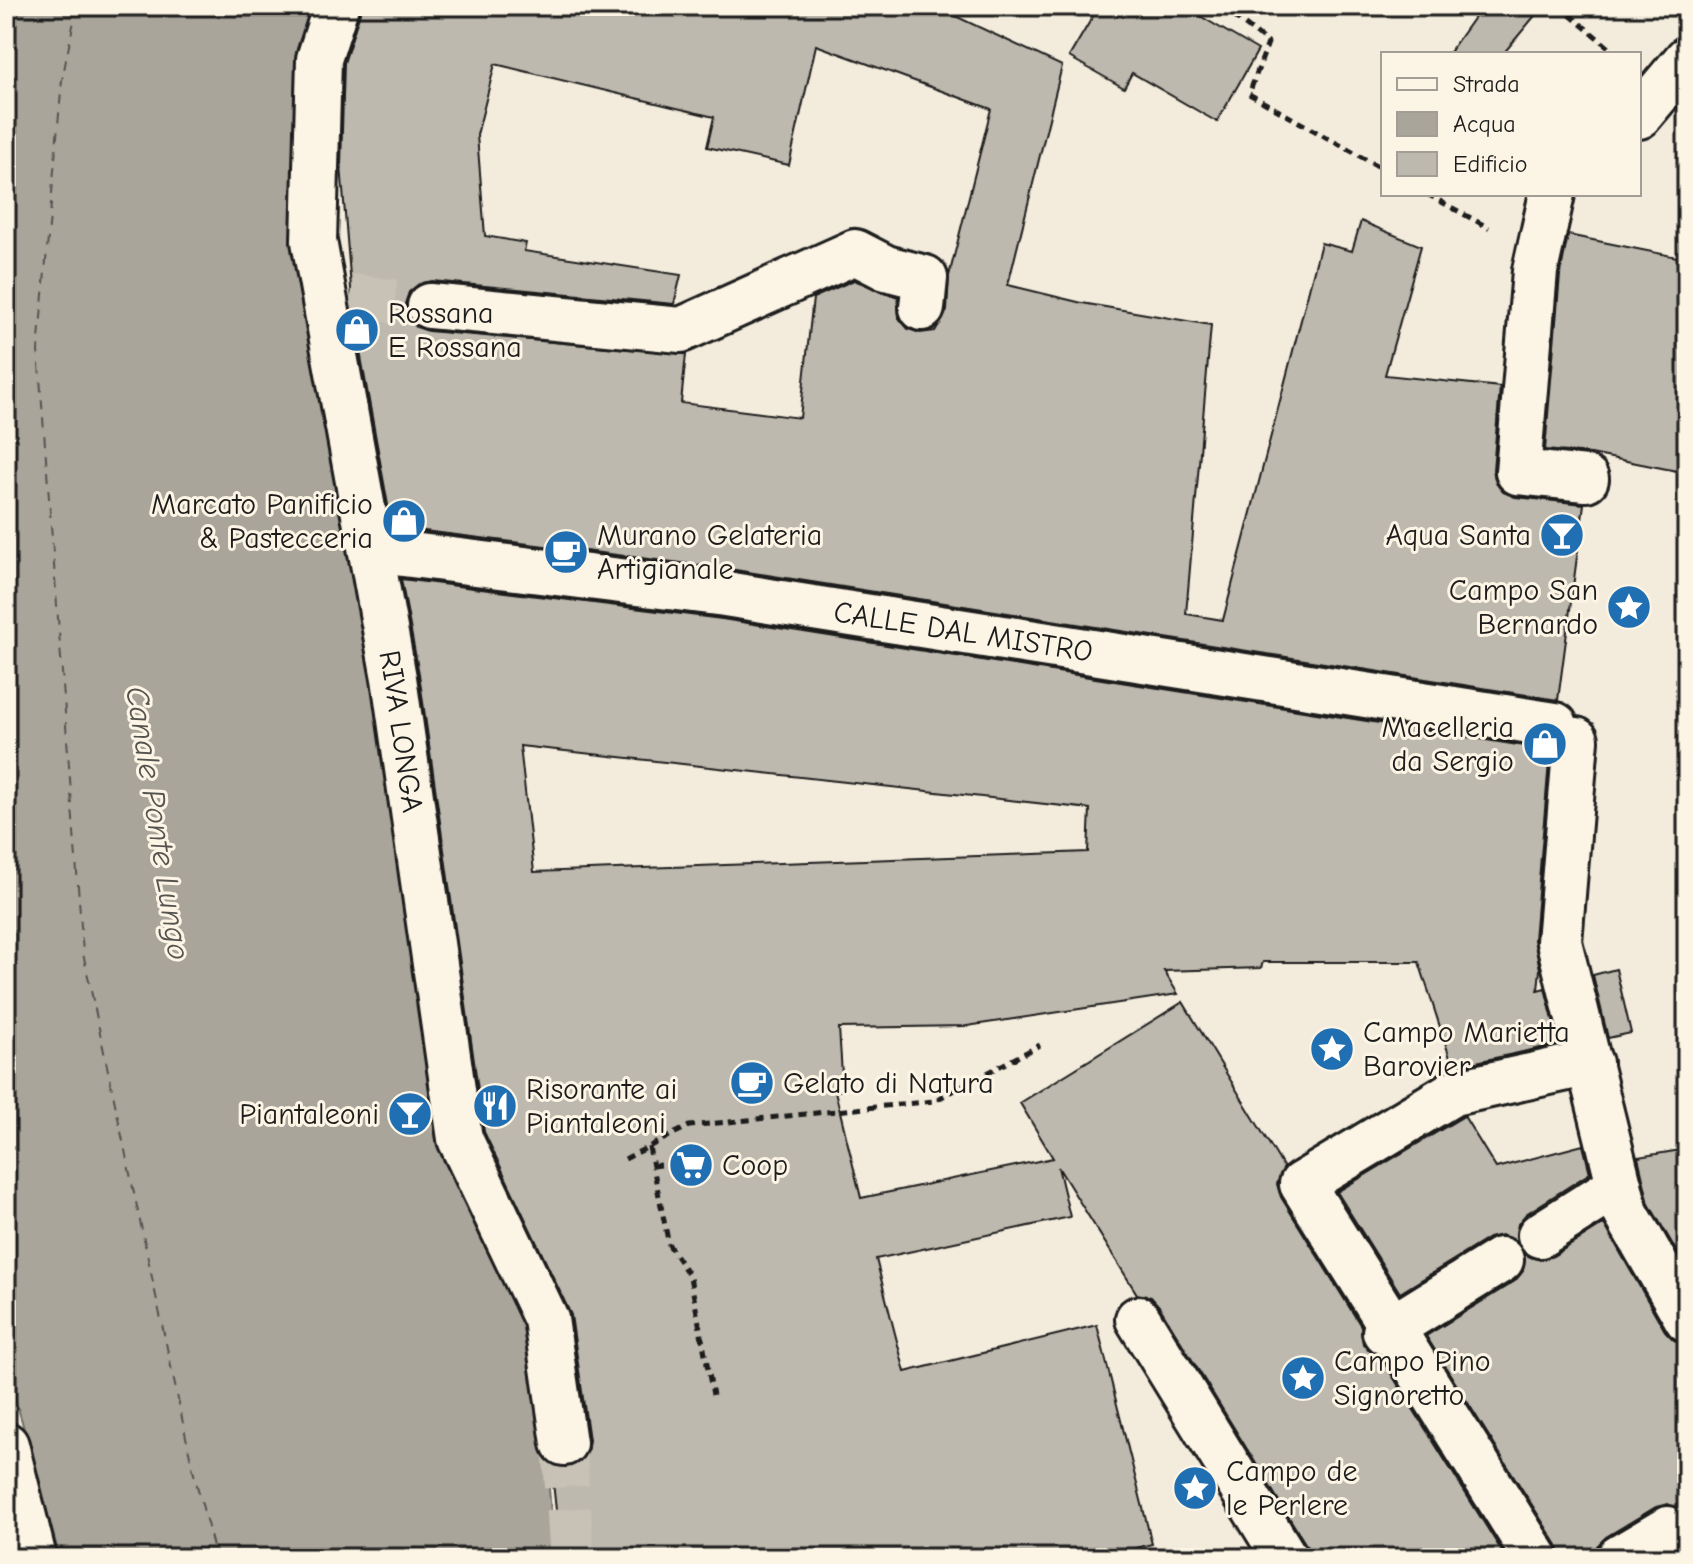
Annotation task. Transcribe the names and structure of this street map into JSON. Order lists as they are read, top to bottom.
{
  "streets": {
    "street": ["CALLE DAL MISTRO", "RIVA LONGA"]
  },
  "crossings": [
    ["CALLE DAL MISTRO", "RIVA LONGA"]
  ],
  "water": ["Canale Ponte Lungo"],
  "places": {
    "shop": ["Rossana E Rossana", "Marcato Panificio & Pastecceria", "Macelleria da Sergio"],
    "bar": ["Aqua Santa", "Piantaleoni"],
    "cafe": ["Murano Gelateria Artigianale", "Gelato di Natura"],
    "place": [
      "Campo San Bernardo",
      "Campo Marietta Barovier",
      "Campo Pino Signoretto",
      "Campo de le Perlere"
    ],
    "restaurant": ["Risorante ai Piantaleoni"],
    "supermarket": ["Coop"]
  },
  "legend": ["Strada", "Acqua", "Edificio"]
}
